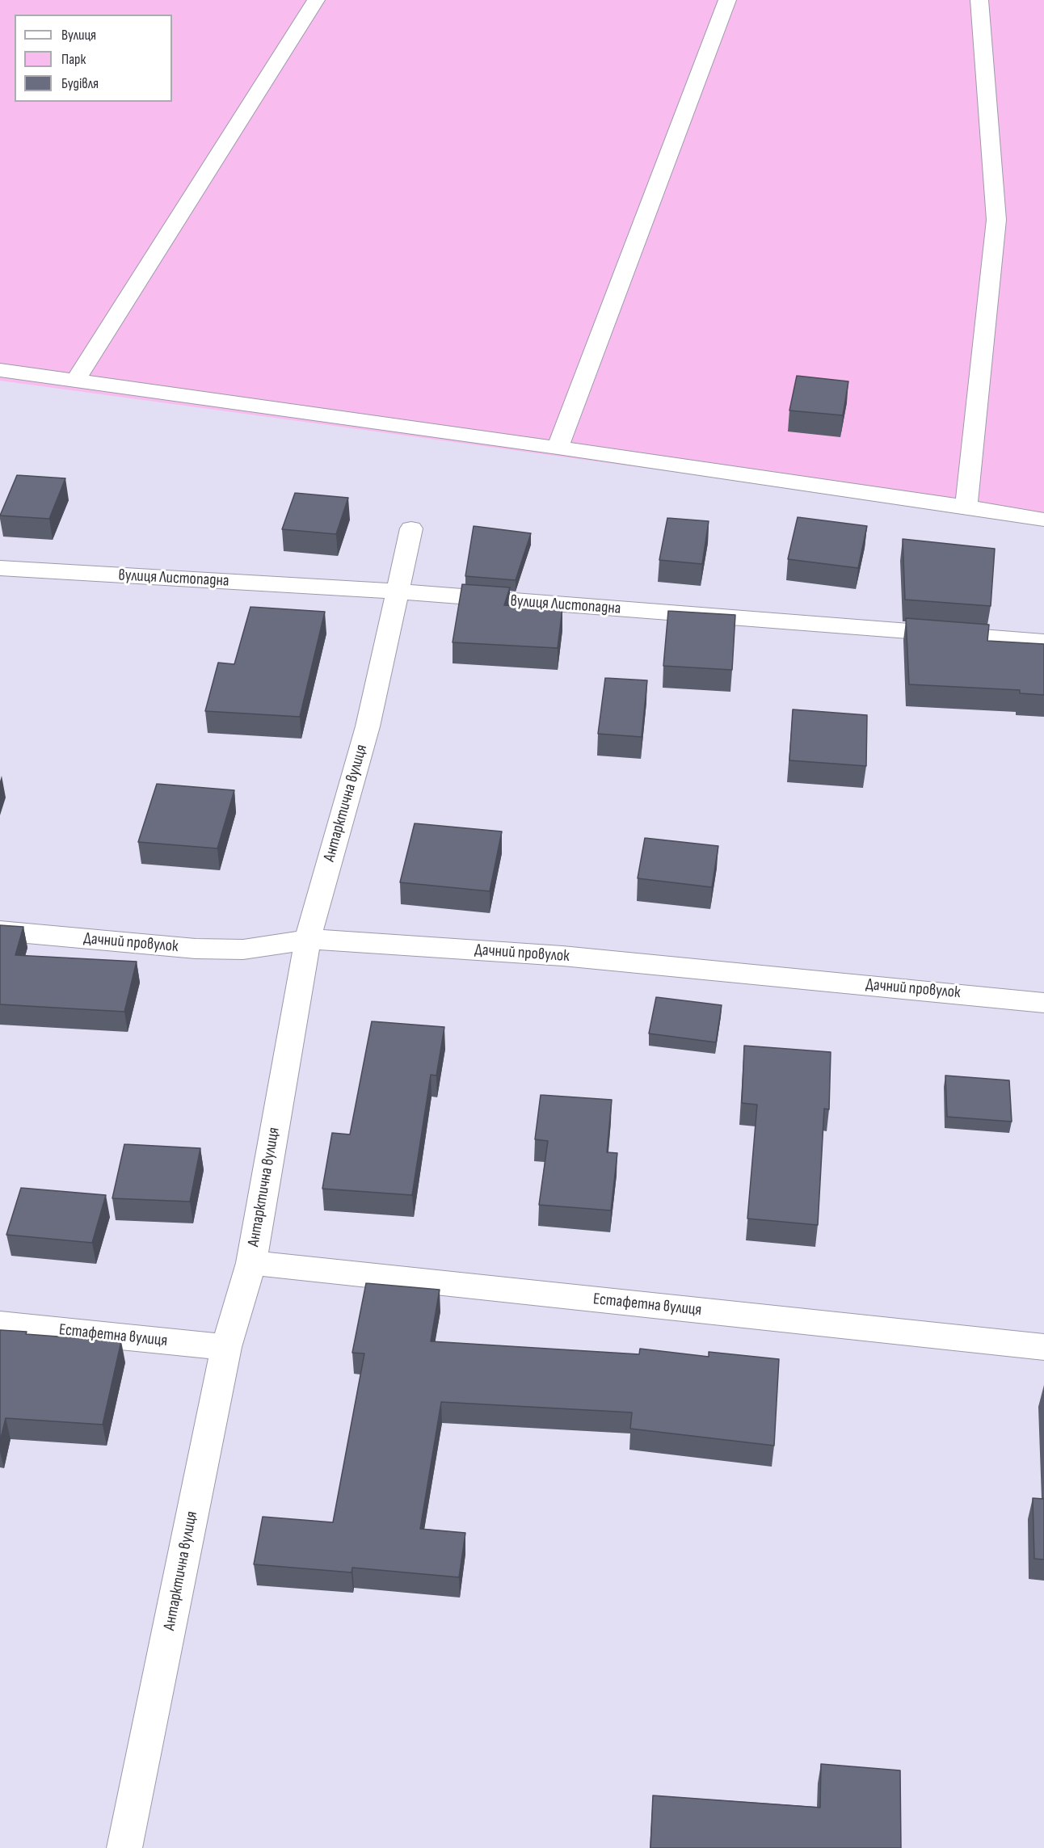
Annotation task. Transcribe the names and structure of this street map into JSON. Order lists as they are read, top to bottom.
{
  "streets": {
    "street": [
      "вулиця Листопадна",
      "Антарктична вулиця",
      "Дачний провулок",
      "Естафетна вулиця"
    ]
  },
  "crossings": [
    ["вулиця Листопадна", "Антарктична вулиця"],
    ["Антарктична вулиця", "Дачний провулок"],
    ["Антарктична вулиця", "Естафетна вулиця"]
  ],
  "legend": ["Вулиця", "Парк", "Будівля"]
}
